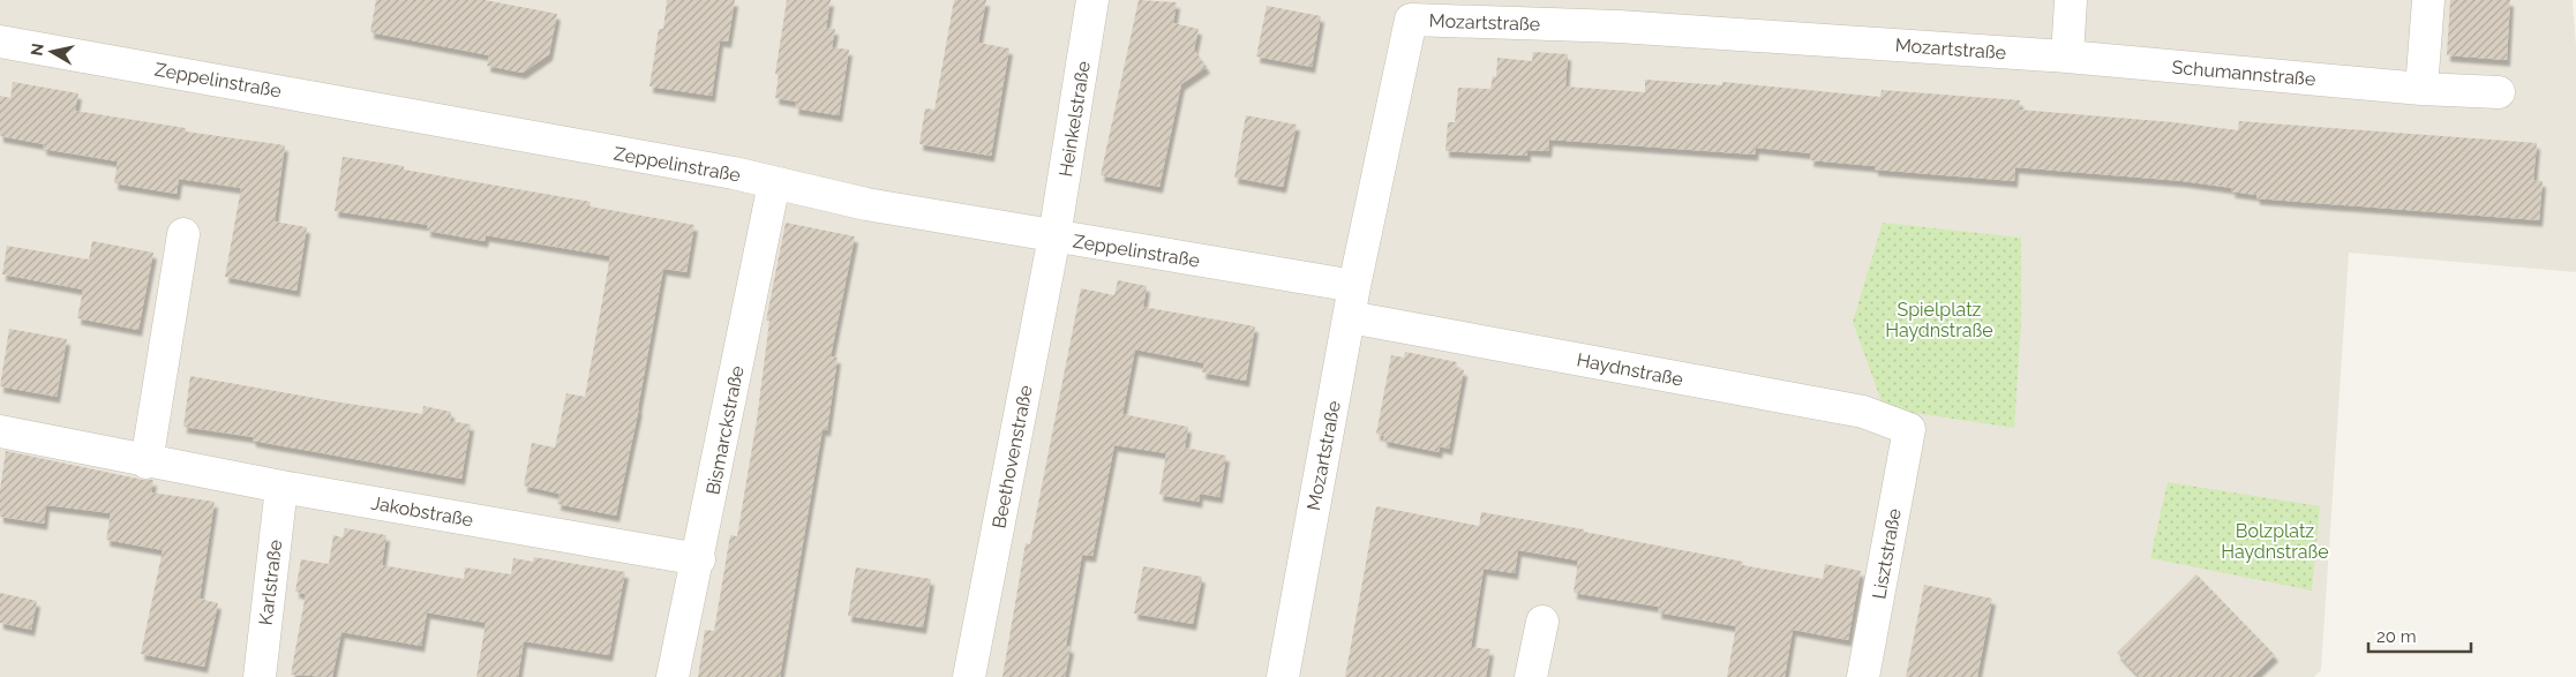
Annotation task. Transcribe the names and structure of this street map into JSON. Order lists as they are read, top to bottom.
{
  "streets": {
    "street": [
      "Mozartstraße",
      "Schumannstraße",
      "Zeppelinstraße",
      "Heinkelstraße",
      "Haydnstraße",
      "Bismarckstraße",
      "Beethovenstraße",
      "Jakobstraße",
      "Lisztstraße",
      "Karlstraße"
    ]
  },
  "crossings": [
    ["Mozartstraße", "Schumannstraße"],
    ["Mozartstraße", "Zeppelinstraße"],
    ["Mozartstraße", "Haydnstraße"],
    ["Zeppelinstraße", "Heinkelstraße"],
    ["Zeppelinstraße", "Bismarckstraße"],
    ["Zeppelinstraße", "Beethovenstraße"],
    ["Heinkelstraße", "Beethovenstraße"],
    ["Haydnstraße", "Lisztstraße"],
    ["Bismarckstraße", "Jakobstraße"],
    ["Jakobstraße", "Karlstraße"]
  ],
  "parks": ["Spielplatz Haydnstraße", "Bolzplatz Haydnstraße"],
  "scale_bar": "20 m",
  "north": "left"
}
